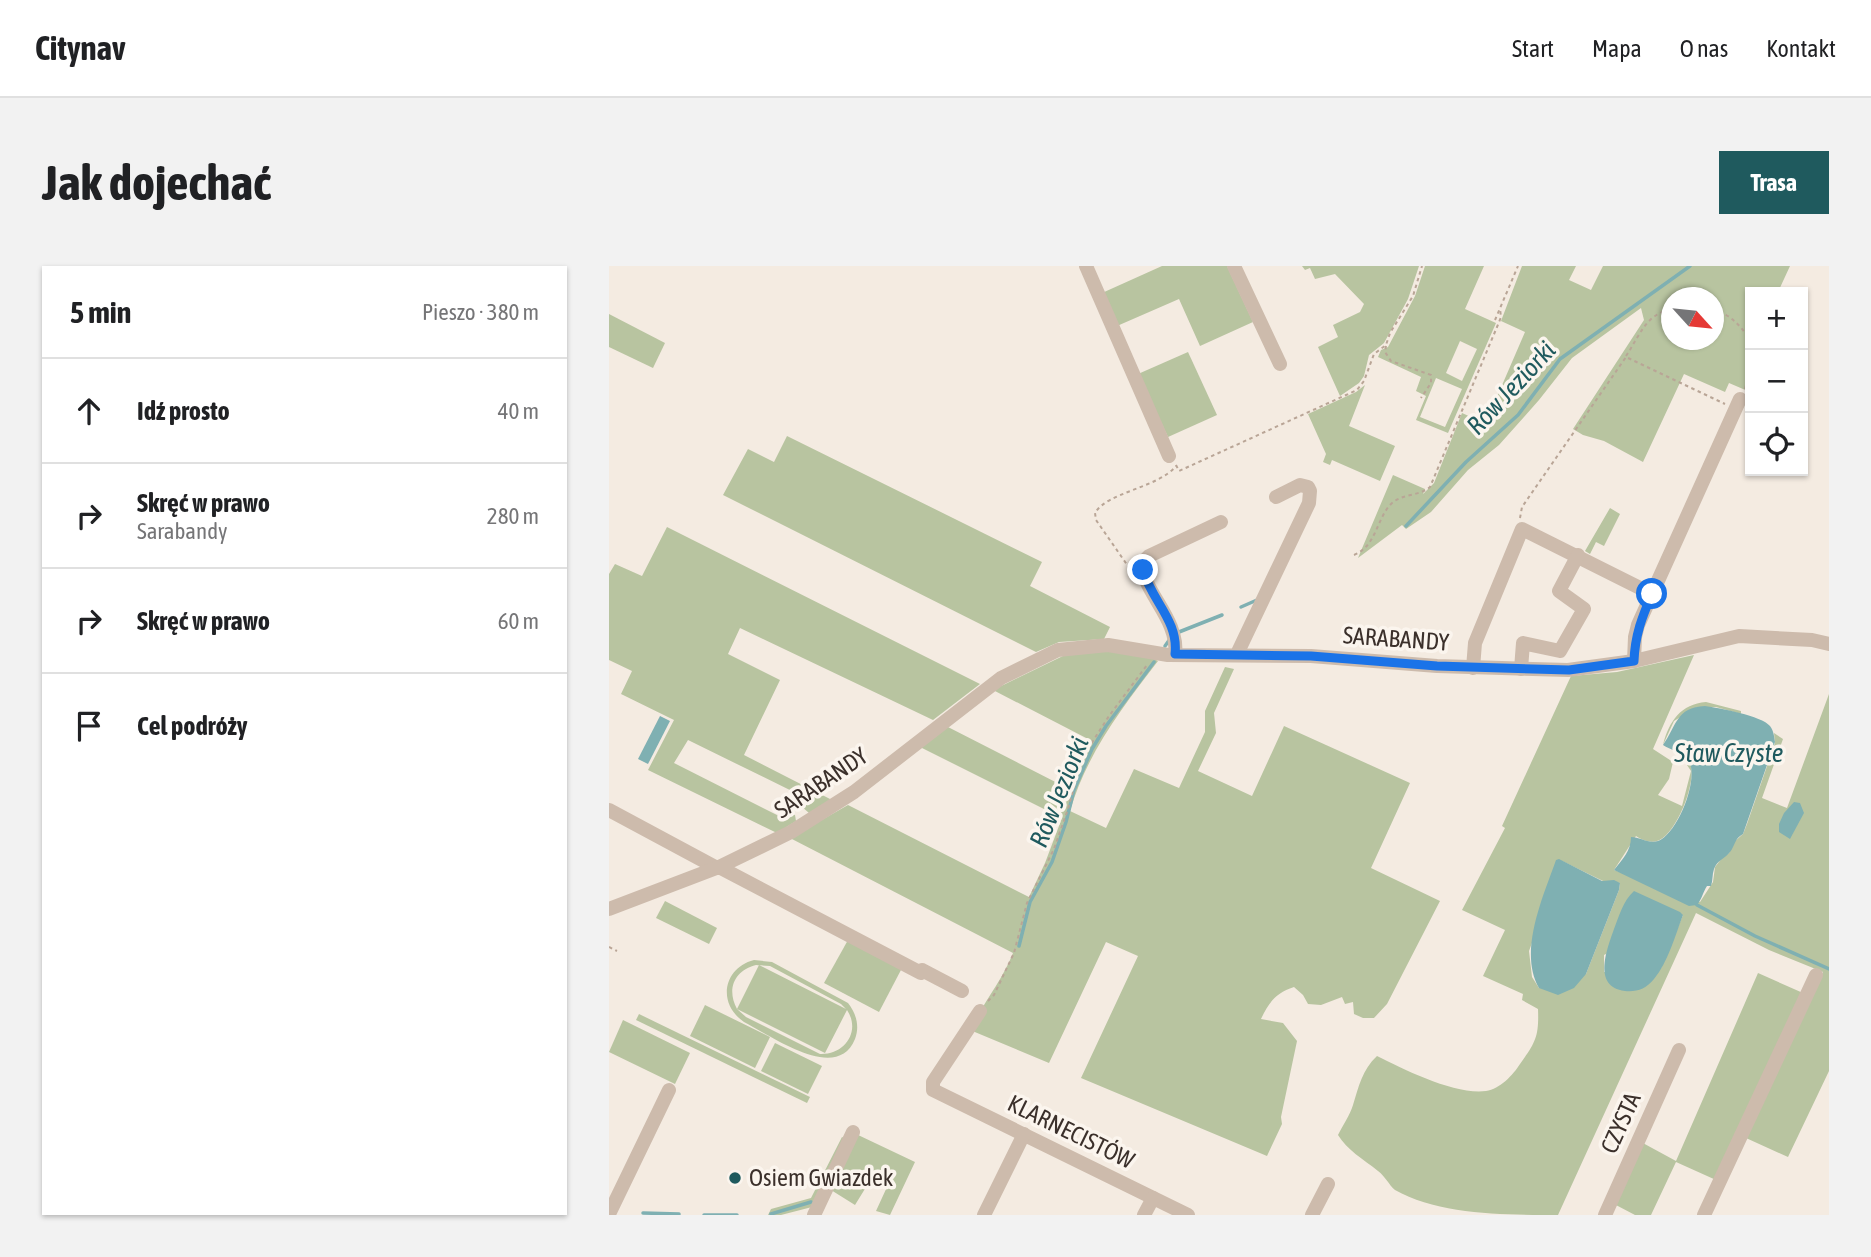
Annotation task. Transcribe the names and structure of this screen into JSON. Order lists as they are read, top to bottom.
{
  "streets": {
    "street": ["SARABANDY", "CZYSTA", "KLARNECISTÓW"]
  },
  "water": ["Rów Jeziorki", "Staw Czyste"],
  "places": ["Osiem Gwiazdek"],
  "north": "bottom right",
  "page": {
    "header": "Citynav",
    "nav": [
      "Start",
      "Mapa",
      "O nas",
      "Kontakt"
    ],
    "buttons": "Trasa",
    "title": "Jak dojechać",
    "heading": ["5 min", "Pieszo · 380 m"],
    "map_buttons": ["+", "−"],
    "list": [
      ["Idź prosto", "40 m"],
      ["Skręć w prawo", "Sarabandy", "280 m"],
      ["Skręć w prawo", "60 m"],
      "Cel podróży"
    ]
  }
}
